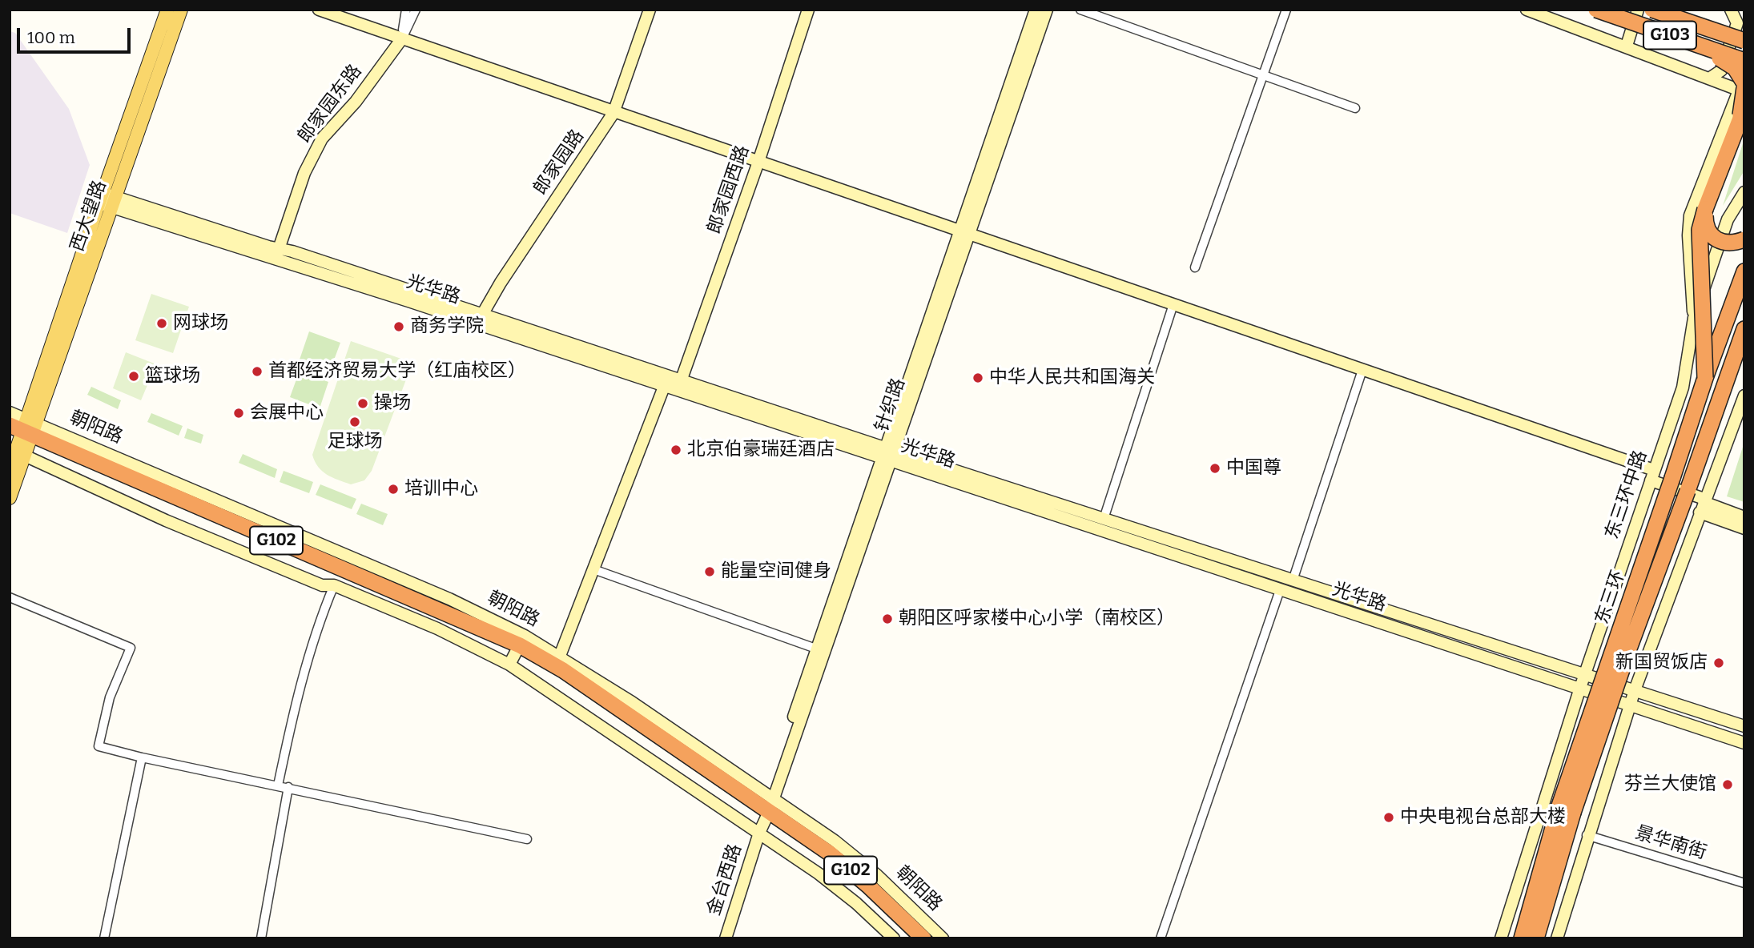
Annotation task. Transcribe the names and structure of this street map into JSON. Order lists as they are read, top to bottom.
{
  "streets": {
    "highway": [
      "G103",
      "朝阳路",
      "G102",
      "东三环"
    ],
    "main road": ["西大望路"],
    "street": [
      "郎家园东路",
      "郎家园路",
      "郎家园西路",
      "光华路",
      "针织路",
      "东三环中路",
      "景华南街",
      "金台西路"
    ]
  },
  "crossings": [
    ["郎家园东路", "光华路"],
    ["郎家园路", "光华路"],
    ["郎家园西路", "光华路"],
    ["西大望路", "光华路"],
    ["西大望路", "朝阳路"],
    ["光华路", "针织路"],
    ["光华路", "东三环中路"],
    ["针织路", "朝阳路"],
    ["针织路", "金台西路"],
    ["朝阳路", "金台西路"]
  ],
  "places": [
    "网球场",
    "商务学院",
    "首都经济贸易大学（红庙校区）",
    "篮球场",
    "中华人民共和国海关",
    "操场",
    "会展中心",
    "足球场",
    "北京伯豪瑞廷酒店",
    "中国尊",
    "培训中心",
    "能量空间健身",
    "朝阳区呼家楼中心小学（南校区）",
    "新国贸饭店",
    "芬兰大使馆",
    "中央电视台总部大楼"
  ],
  "scale_bar": "100 m"
}
